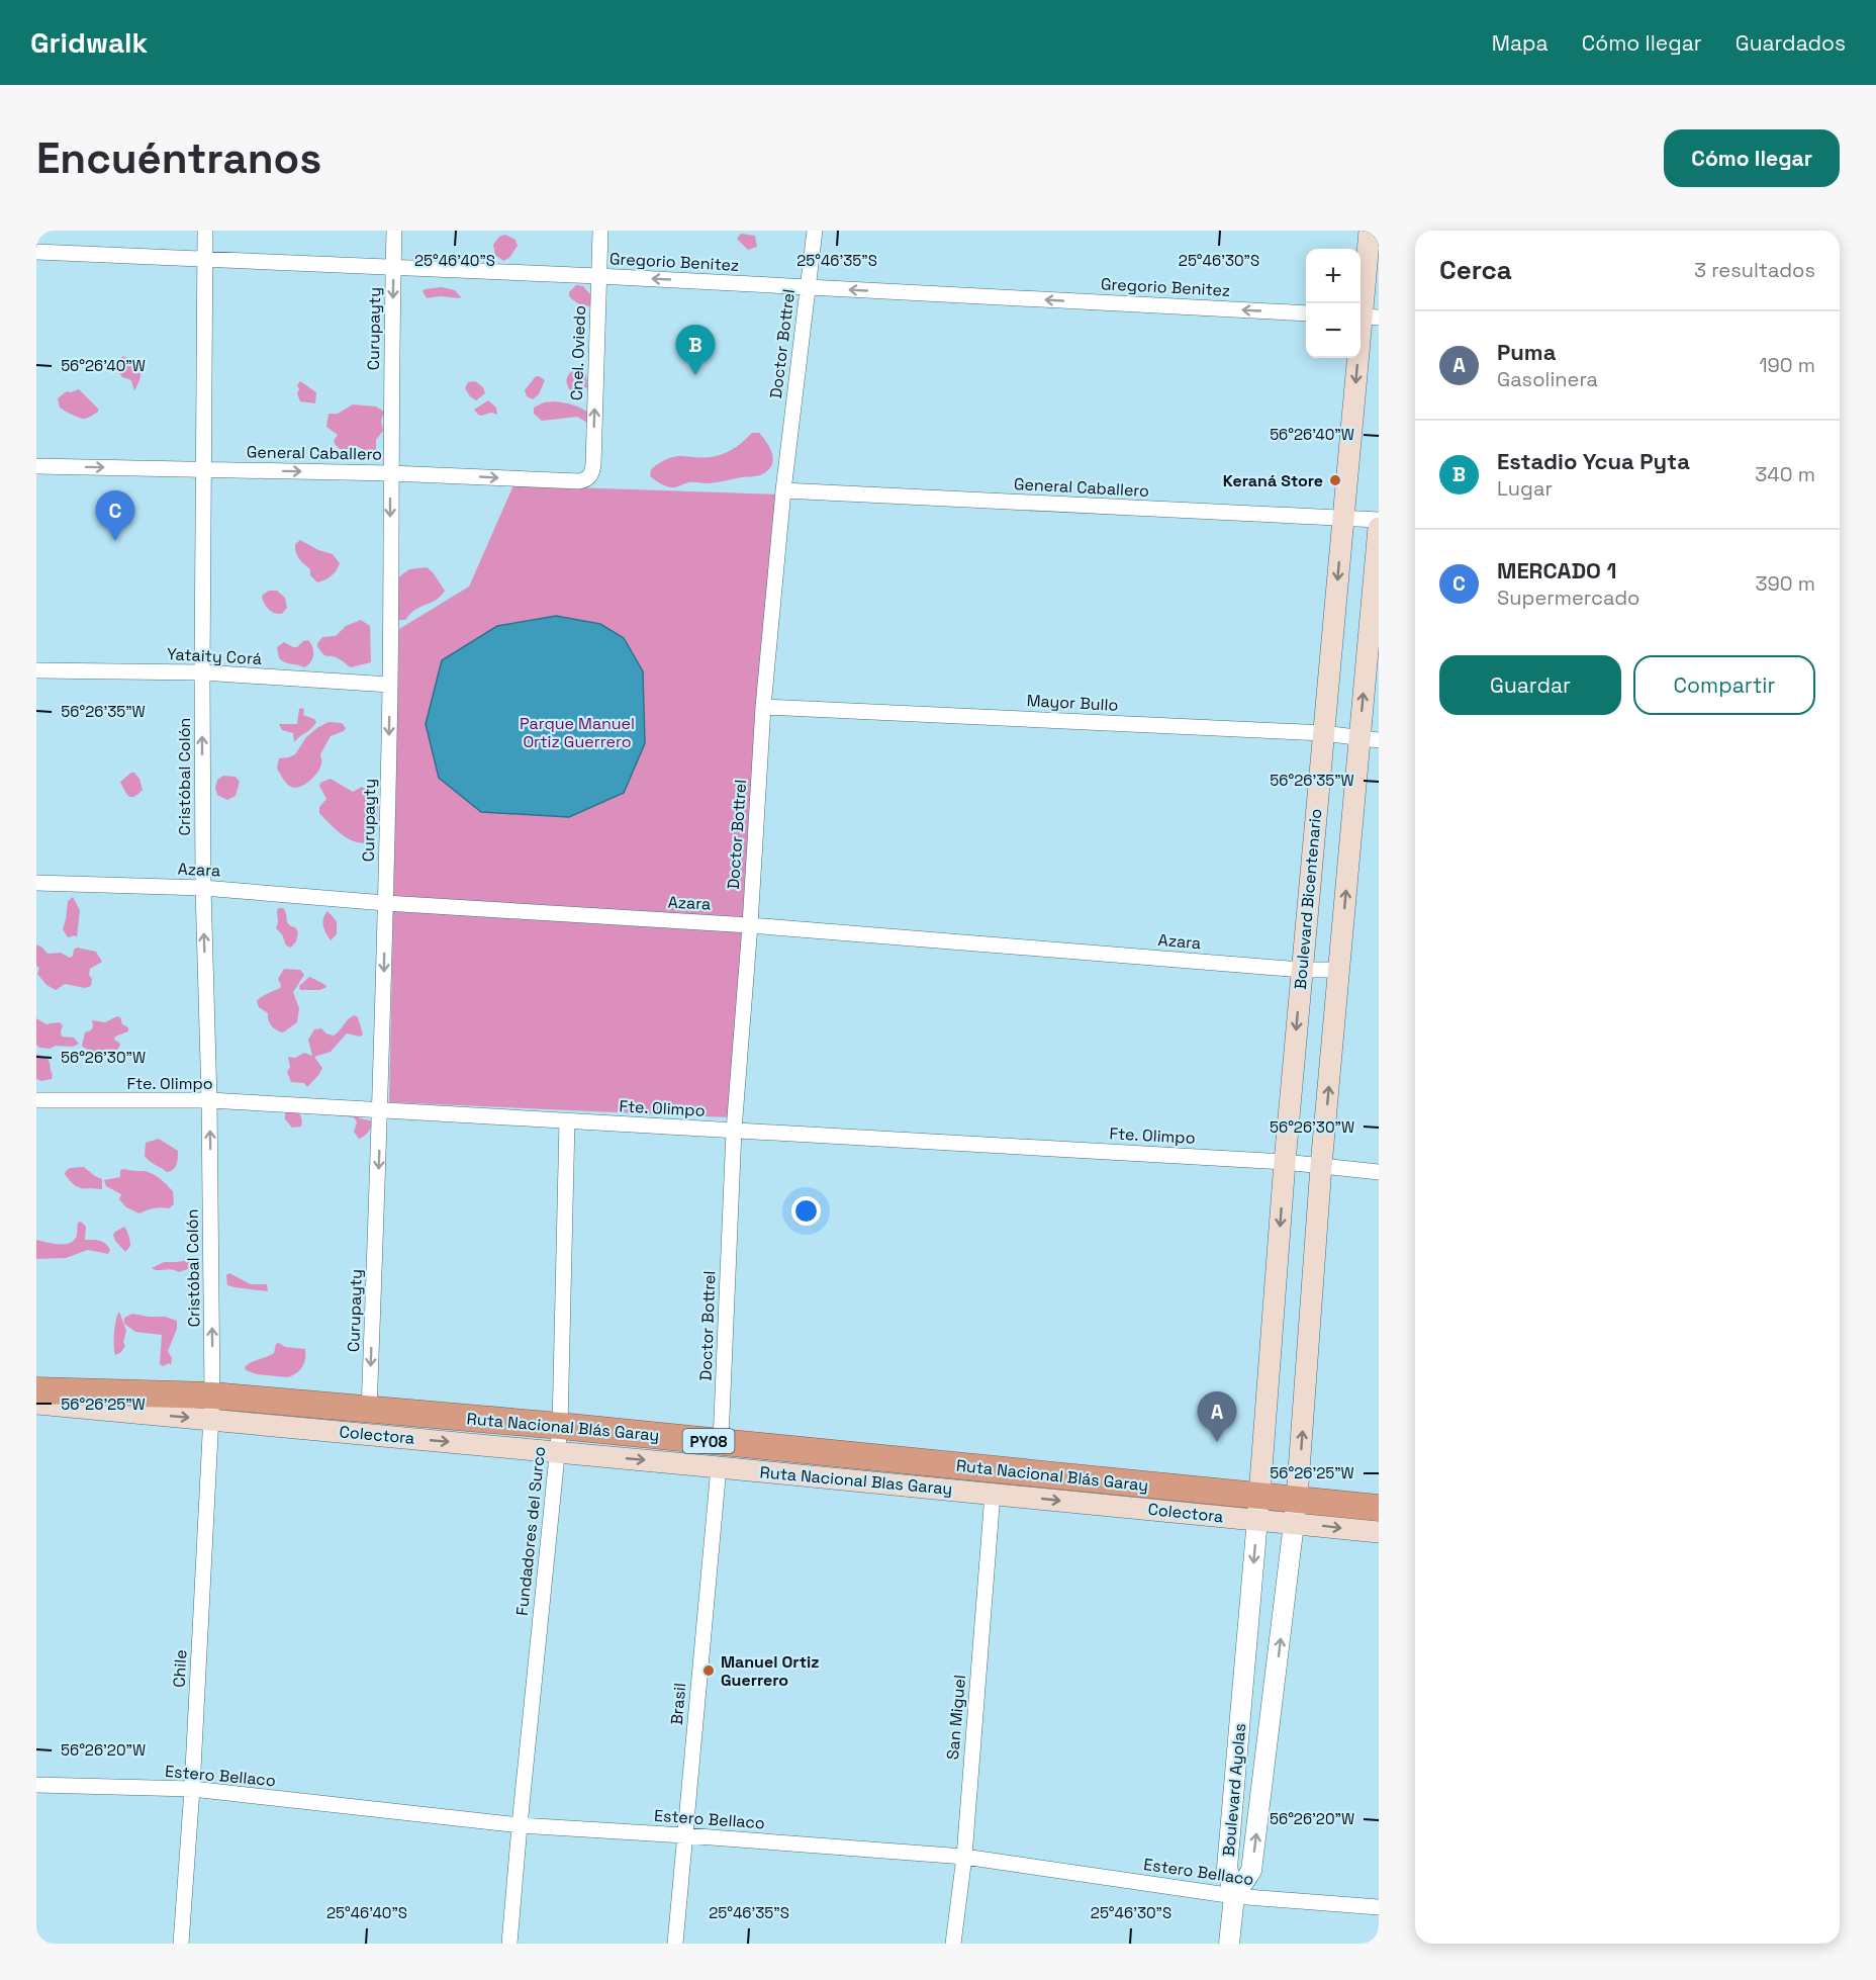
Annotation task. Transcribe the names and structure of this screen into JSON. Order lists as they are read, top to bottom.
{
  "streets": {
    "highway": ["Ruta Nacional Blás Garay", "PY08"],
    "main road": ["Boulevard Bicentenario", "Colectora", "Ruta Nacional Blas Garay"],
    "street": [
      "Gregorio Benitez",
      "Curupayty",
      "Doctor Bottrel",
      "Cnel. Oviedo",
      "General Caballero",
      "Yataity Corá",
      "Mayor Bullo",
      "Cristóbal Colón",
      "Azara",
      "Fte. Olimpo",
      "Fundadores del Surco",
      "Chile",
      "Brasil",
      "San Miguel",
      "Estero Bellaco",
      "Boulevard Ayolas"
    ]
  },
  "crossings": [
    ["Gregorio Benitez", "Curupayty"],
    ["Gregorio Benitez", "Doctor Bottrel"],
    ["Gregorio Benitez", "Cnel. Oviedo"],
    ["Gregorio Benitez", "Cristóbal Colón"],
    ["Curupayty", "General Caballero"],
    ["Curupayty", "Yataity Corá"],
    ["Curupayty", "Azara"],
    ["Curupayty", "Fte. Olimpo"],
    ["Curupayty", "Ruta Nacional Blás Garay"],
    ["Doctor Bottrel", "General Caballero"],
    ["Doctor Bottrel", "Mayor Bullo"],
    ["Doctor Bottrel", "Azara"],
    ["Doctor Bottrel", "Fte. Olimpo"],
    ["Doctor Bottrel", "Ruta Nacional Blás Garay"],
    ["Doctor Bottrel", "Colectora"],
    ["Doctor Bottrel", "Ruta Nacional Blas Garay"],
    ["Doctor Bottrel", "Brasil"],
    ["Cnel. Oviedo", "General Caballero"],
    ["General Caballero", "Cristóbal Colón"],
    ["General Caballero", "Boulevard Bicentenario"],
    ["Yataity Corá", "Cristóbal Colón"],
    ["Mayor Bullo", "Boulevard Bicentenario"],
    ["Cristóbal Colón", "Azara"],
    ["Cristóbal Colón", "Fte. Olimpo"],
    ["Cristóbal Colón", "Ruta Nacional Blás Garay"],
    ["Cristóbal Colón", "Colectora"],
    ["Cristóbal Colón", "Chile"],
    ["Azara", "Boulevard Bicentenario"],
    ["Boulevard Bicentenario", "Fte. Olimpo"],
    ["Boulevard Bicentenario", "Ruta Nacional Blás Garay"],
    ["Boulevard Bicentenario", "Colectora"],
    ["Boulevard Bicentenario", "Boulevard Ayolas"],
    ["Fte. Olimpo", "Fundadores del Surco"],
    ["Ruta Nacional Blás Garay", "Colectora"],
    ["Ruta Nacional Blás Garay", "Ruta Nacional Blas Garay"],
    ["Ruta Nacional Blás Garay", "Fundadores del Surco"],
    ["Ruta Nacional Blás Garay", "Chile"],
    ["Ruta Nacional Blás Garay", "Brasil"],
    ["Ruta Nacional Blás Garay", "Boulevard Ayolas"],
    ["Colectora", "Ruta Nacional Blas Garay"],
    ["Colectora", "Fundadores del Surco"],
    ["Colectora", "Chile"],
    ["Colectora", "Brasil"],
    ["Colectora", "San Miguel"],
    ["Colectora", "Boulevard Ayolas"],
    ["Ruta Nacional Blas Garay", "Brasil"],
    ["Ruta Nacional Blas Garay", "San Miguel"],
    ["Fundadores del Surco", "Estero Bellaco"],
    ["Chile", "Estero Bellaco"],
    ["Brasil", "Estero Bellaco"],
    ["San Miguel", "Estero Bellaco"],
    ["Estero Bellaco", "Boulevard Ayolas"]
  ],
  "one_way": [
    "Gregorio Benitez",
    "Curupayty",
    "Cnel. Oviedo",
    "General Caballero",
    "Cristóbal Colón",
    "Colectora"
  ],
  "parks": ["Parque Manuel Ortiz Guerrero"],
  "places": ["Keraná Store", "Manuel Ortiz Guerrero"],
  "page": {
    "header": "Gridwalk",
    "nav": ["Mapa", "Cómo llegar", "Guardados"],
    "buttons": [
      "Cómo llegar",
      ["Guardar", "Compartir"]
    ],
    "title": "Encuéntranos",
    "heading": ["Cerca", "3 resultados"],
    "map_buttons": ["+", "−"],
    "list": [
      {
        "mark": "A",
        "name": "Puma",
        "note": "Gasolinera",
        "value": "190 m"
      },
      {
        "mark": "B",
        "name": "Estadio Ycua Pyta",
        "note": "Lugar",
        "value": "340 m"
      },
      {
        "mark": "C",
        "name": "MERCADO 1",
        "note": "Supermercado",
        "value": "390 m"
      }
    ],
    "pins": ["B", "C", "A"]
  },
  "coordinates": [
    "25°46'40\"S",
    "25°46'35\"S",
    "25°46'30\"S",
    "56°26'40\"W",
    "56°26'35\"W",
    "56°26'30\"W",
    "56°26'25\"W",
    "56°26'20\"W"
  ]
}
